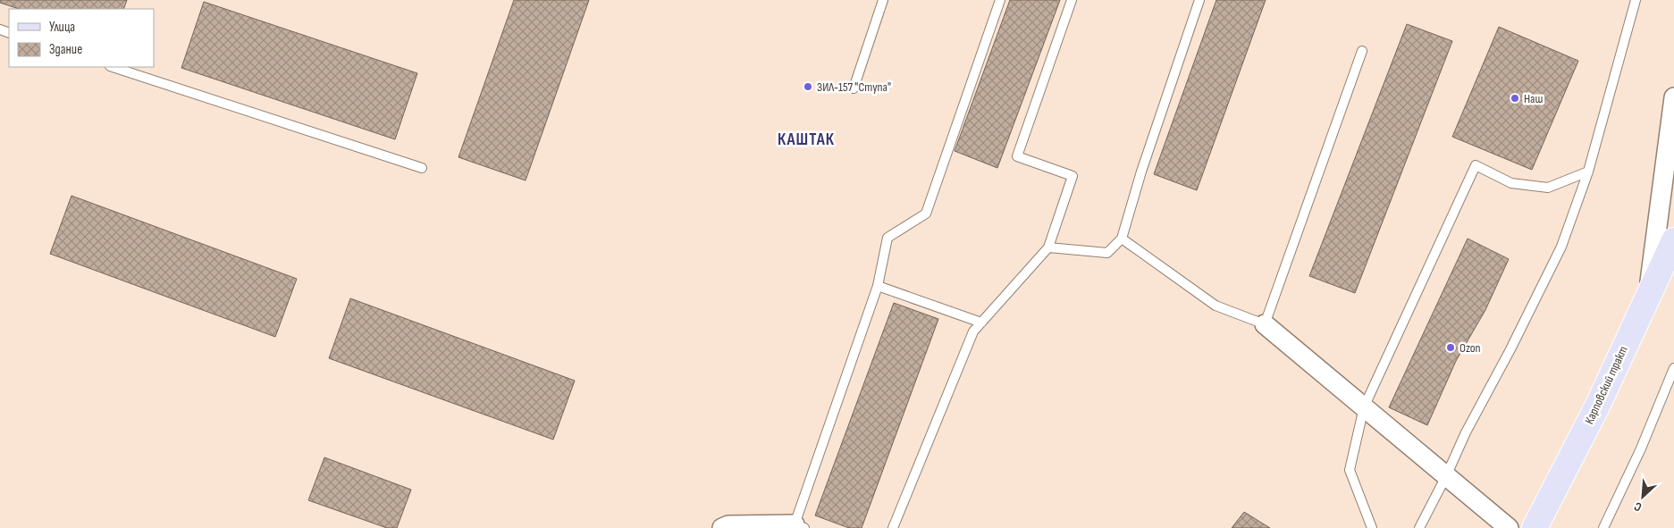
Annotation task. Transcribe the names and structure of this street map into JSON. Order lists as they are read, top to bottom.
{
  "streets": {
    "main road": ["Карповский тракт"]
  },
  "districts": ["КАШТАК"],
  "places": ["ЗИЛ-157 \"Ступа\"", "Наш", "Ozon"],
  "legend": ["Улица", "Здание"],
  "north": "bottom left"
}
